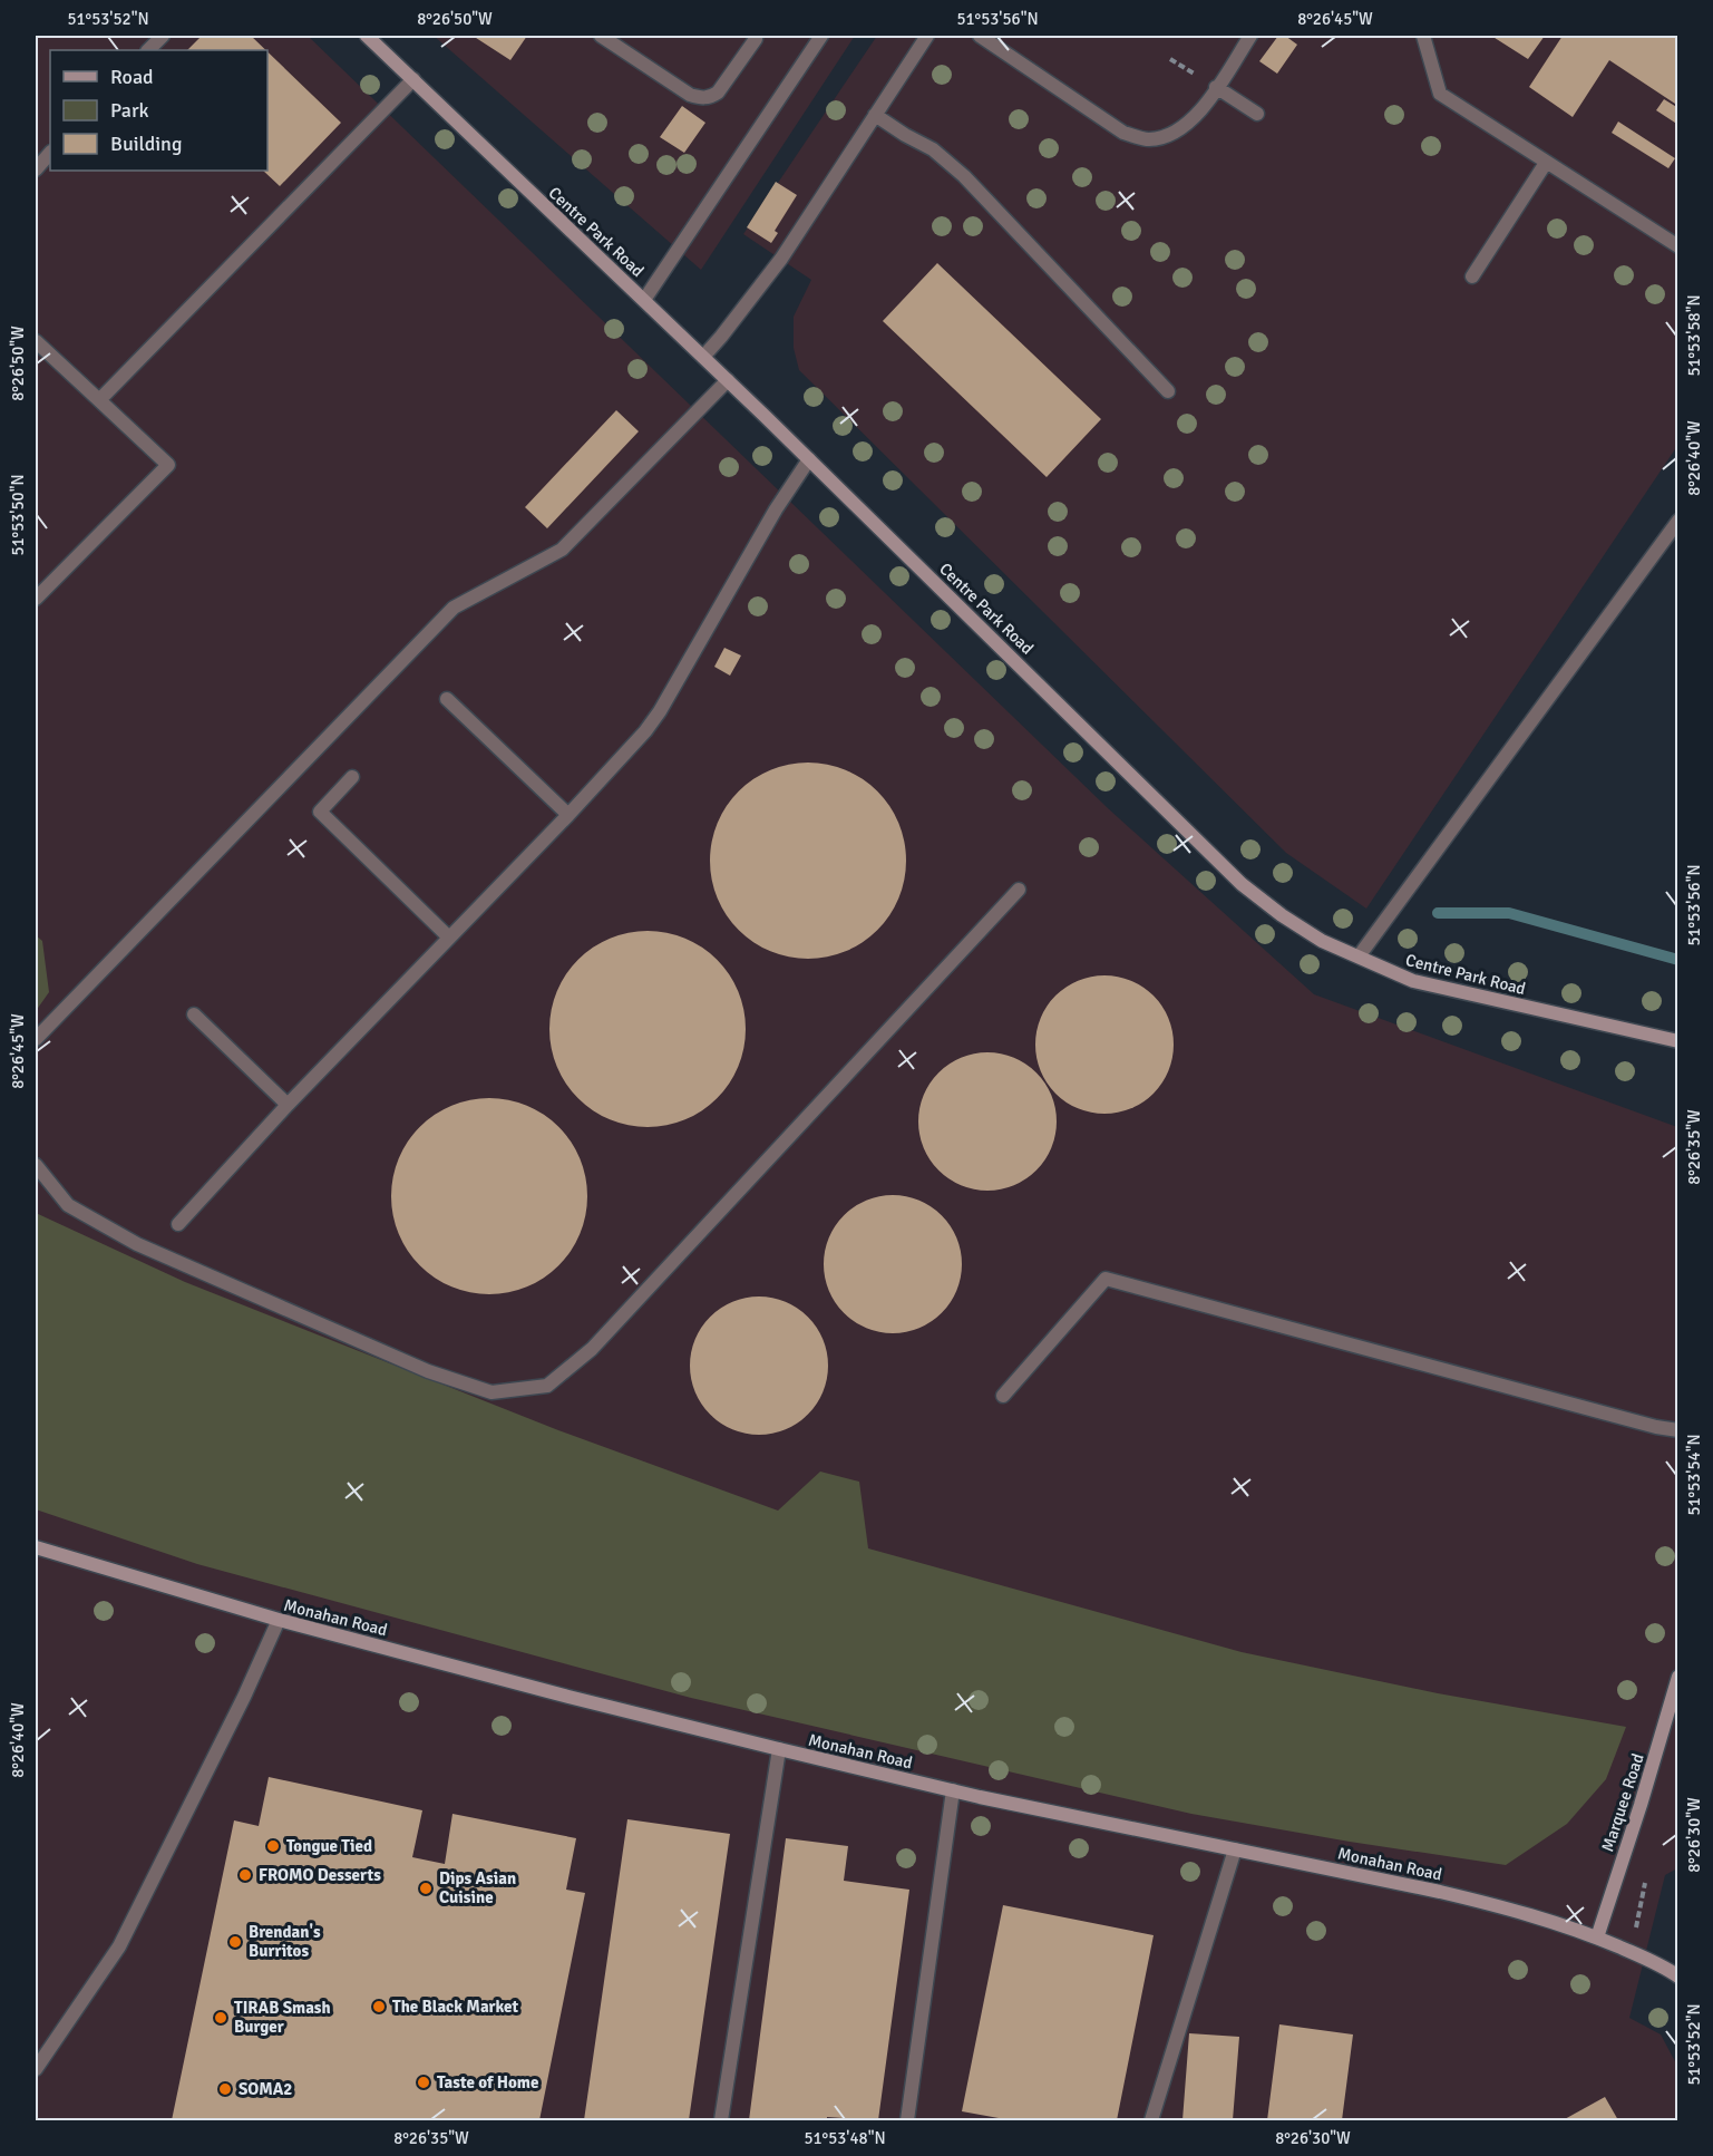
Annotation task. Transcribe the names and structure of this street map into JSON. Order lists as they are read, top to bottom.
{
  "streets": {
    "street": ["Centre Park Road", "Monahan Road", "Marquee Road"]
  },
  "crossings": [
    ["Monahan Road", "Marquee Road"]
  ],
  "places": [
    "Tongue Tied",
    "FROMO Desserts",
    "Dips Asian Cuisine",
    "Brendan's Burritos",
    "The Black Market",
    "TIRAB Smash Burger",
    "Taste of Home",
    "SOMA2"
  ],
  "legend": ["Road", "Park", "Building"],
  "coordinates": [
    "51°53'52\"N",
    "8°26'50\"W",
    "51°53'56\"N",
    "8°26'45\"W",
    "51°53'58\"N",
    "8°26'40\"W",
    "51°53'50\"N",
    "8°26'35\"W",
    "51°53'54\"N",
    "8°26'30\"W",
    "51°53'48\"N"
  ]
}
